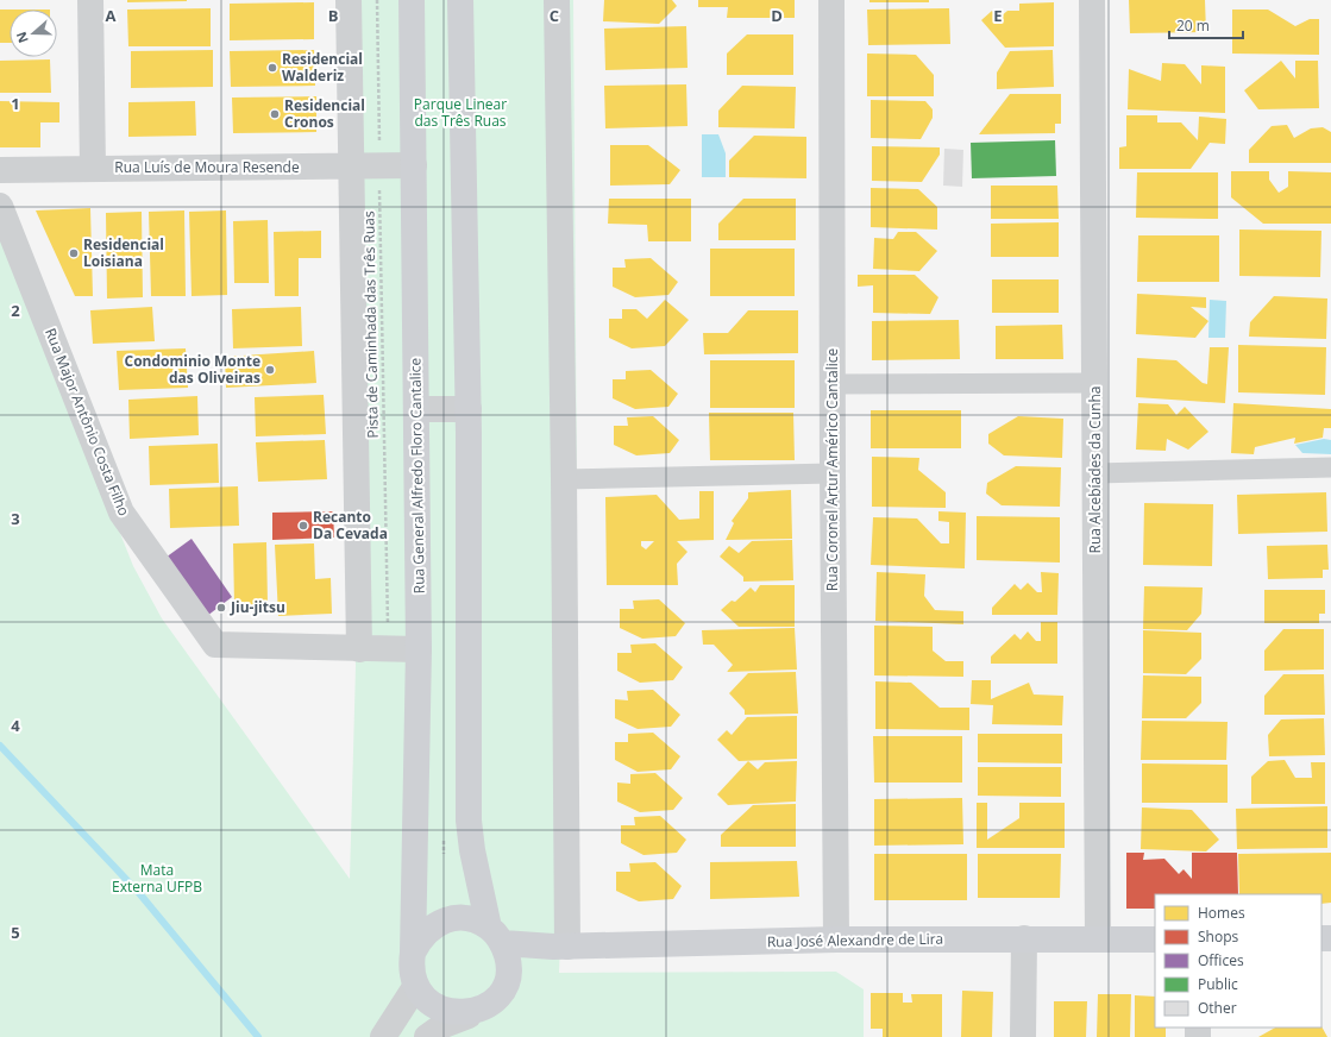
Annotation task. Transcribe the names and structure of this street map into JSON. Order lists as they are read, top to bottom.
{
  "streets": {
    "main road": ["Rua General Alfredo Floro Cantalice", "Rua José Alexandre de Lira"],
    "street": [
      "Rua Luís de Moura Resende",
      "Rua Major Antônio Costa Filho",
      "Rua Coronel Artur Américo Cantalice",
      "Rua Alcebíades da Cunha"
    ],
    "path": ["Pista de Caminhada das Três Ruas"]
  },
  "crossings": [
    ["Rua Luís de Moura Resende", "Pista de Caminhada das Três Ruas"],
    ["Rua Luís de Moura Resende", "Rua General Alfredo Floro Cantalice"],
    ["Pista de Caminhada das Três Ruas", "Rua Major Antônio Costa Filho"],
    ["Rua Major Antônio Costa Filho", "Rua General Alfredo Floro Cantalice"],
    ["Rua Coronel Artur Américo Cantalice", "Rua José Alexandre de Lira"],
    ["Rua Alcebíades da Cunha", "Rua José Alexandre de Lira"],
    ["Rua General Alfredo Floro Cantalice", "Rua José Alexandre de Lira"]
  ],
  "parks": ["Parque Linear das Três Ruas", "Mata Externa UFPB"],
  "places": [
    "Residencial Walderiz",
    "Residencial Cronos",
    "Residencial Loisiana",
    "Condominio Monte das Oliveiras",
    "Recanto Da Cevada",
    "Jiu-jitsu"
  ],
  "legend": [
    "Homes",
    "Shops",
    "Offices",
    "Public",
    "Other"
  ],
  "scale_bar": "20 m",
  "north": "left",
  "grid": {
    "columns": [
      "A",
      "B",
      "C",
      "D",
      "E"
    ],
    "rows": [
      "1",
      "2",
      "3",
      "4",
      "5"
    ]
  }
}
